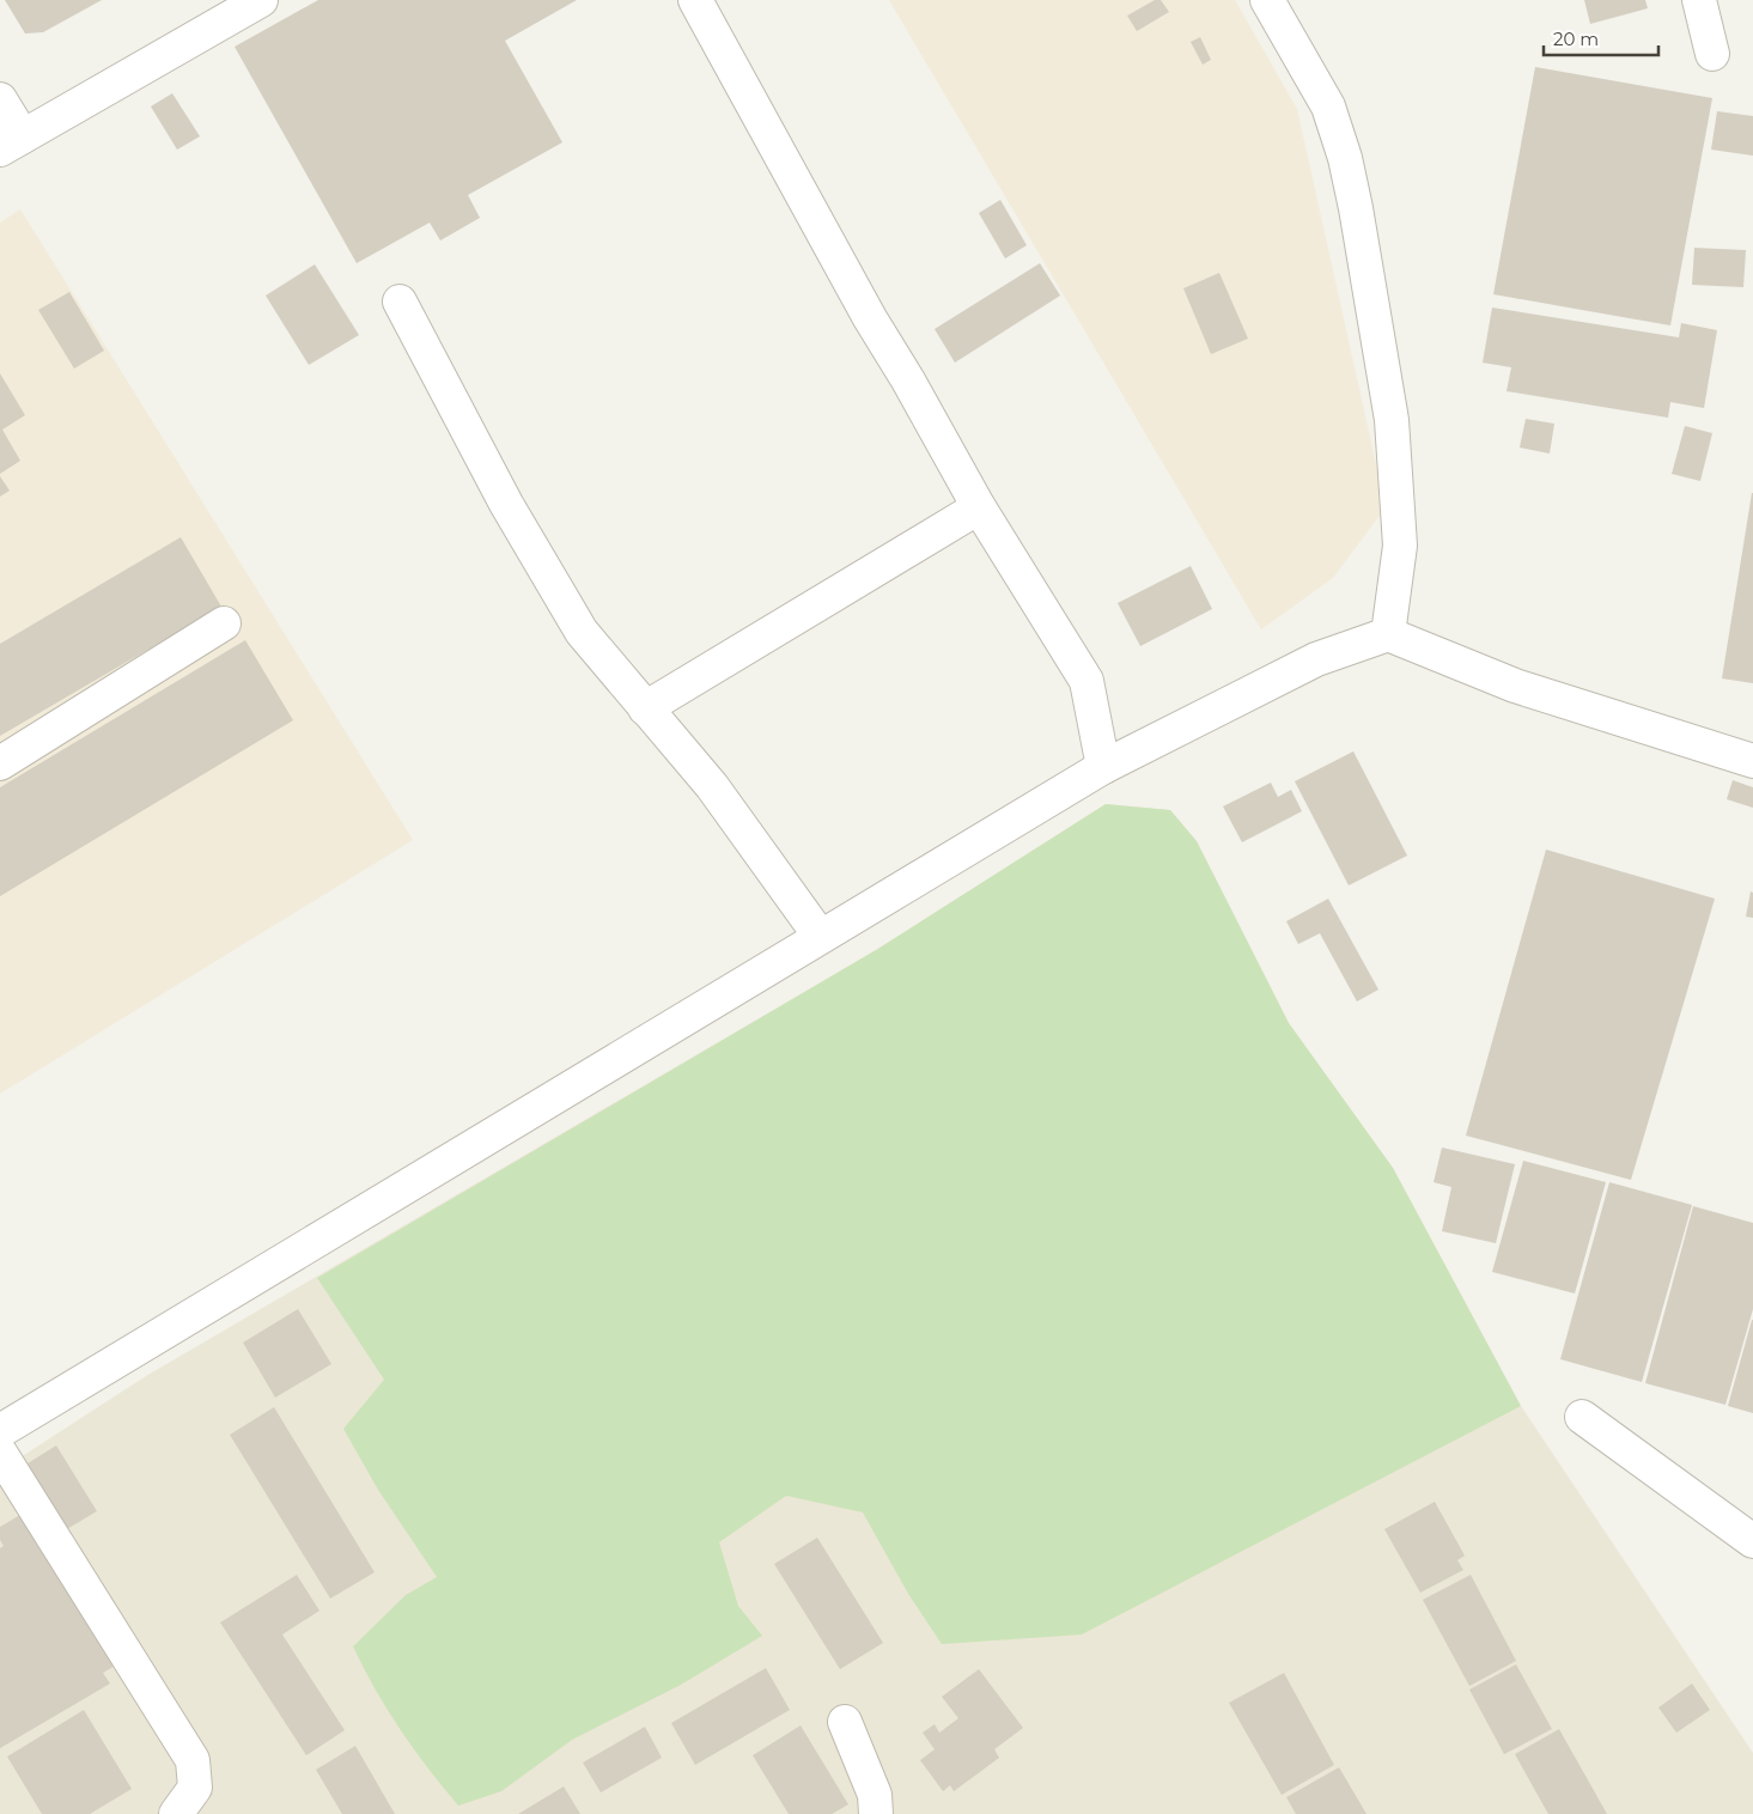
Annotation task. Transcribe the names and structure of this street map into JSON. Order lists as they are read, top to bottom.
{
  "scale_bar": "20 m"
}
